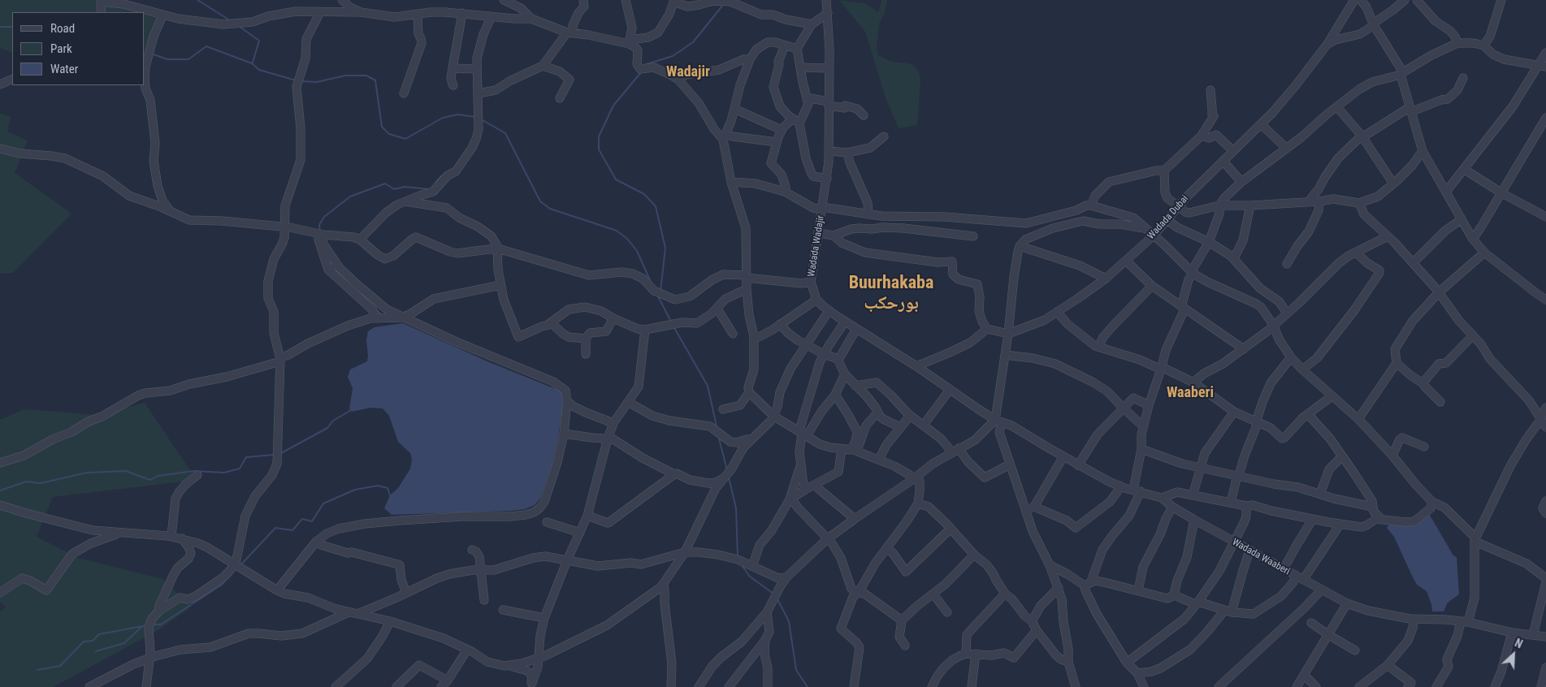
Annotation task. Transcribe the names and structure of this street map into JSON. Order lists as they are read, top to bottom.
{
  "streets": {
    "street": ["Wadada Dubai", "Wadada Wadajir", "Wadada Waaberi"]
  },
  "districts": ["Wadajir", "Buurhakaba بورحكب", "Waaberi"],
  "legend": ["Road", "Park", "Water"],
  "north": "top right"
}
